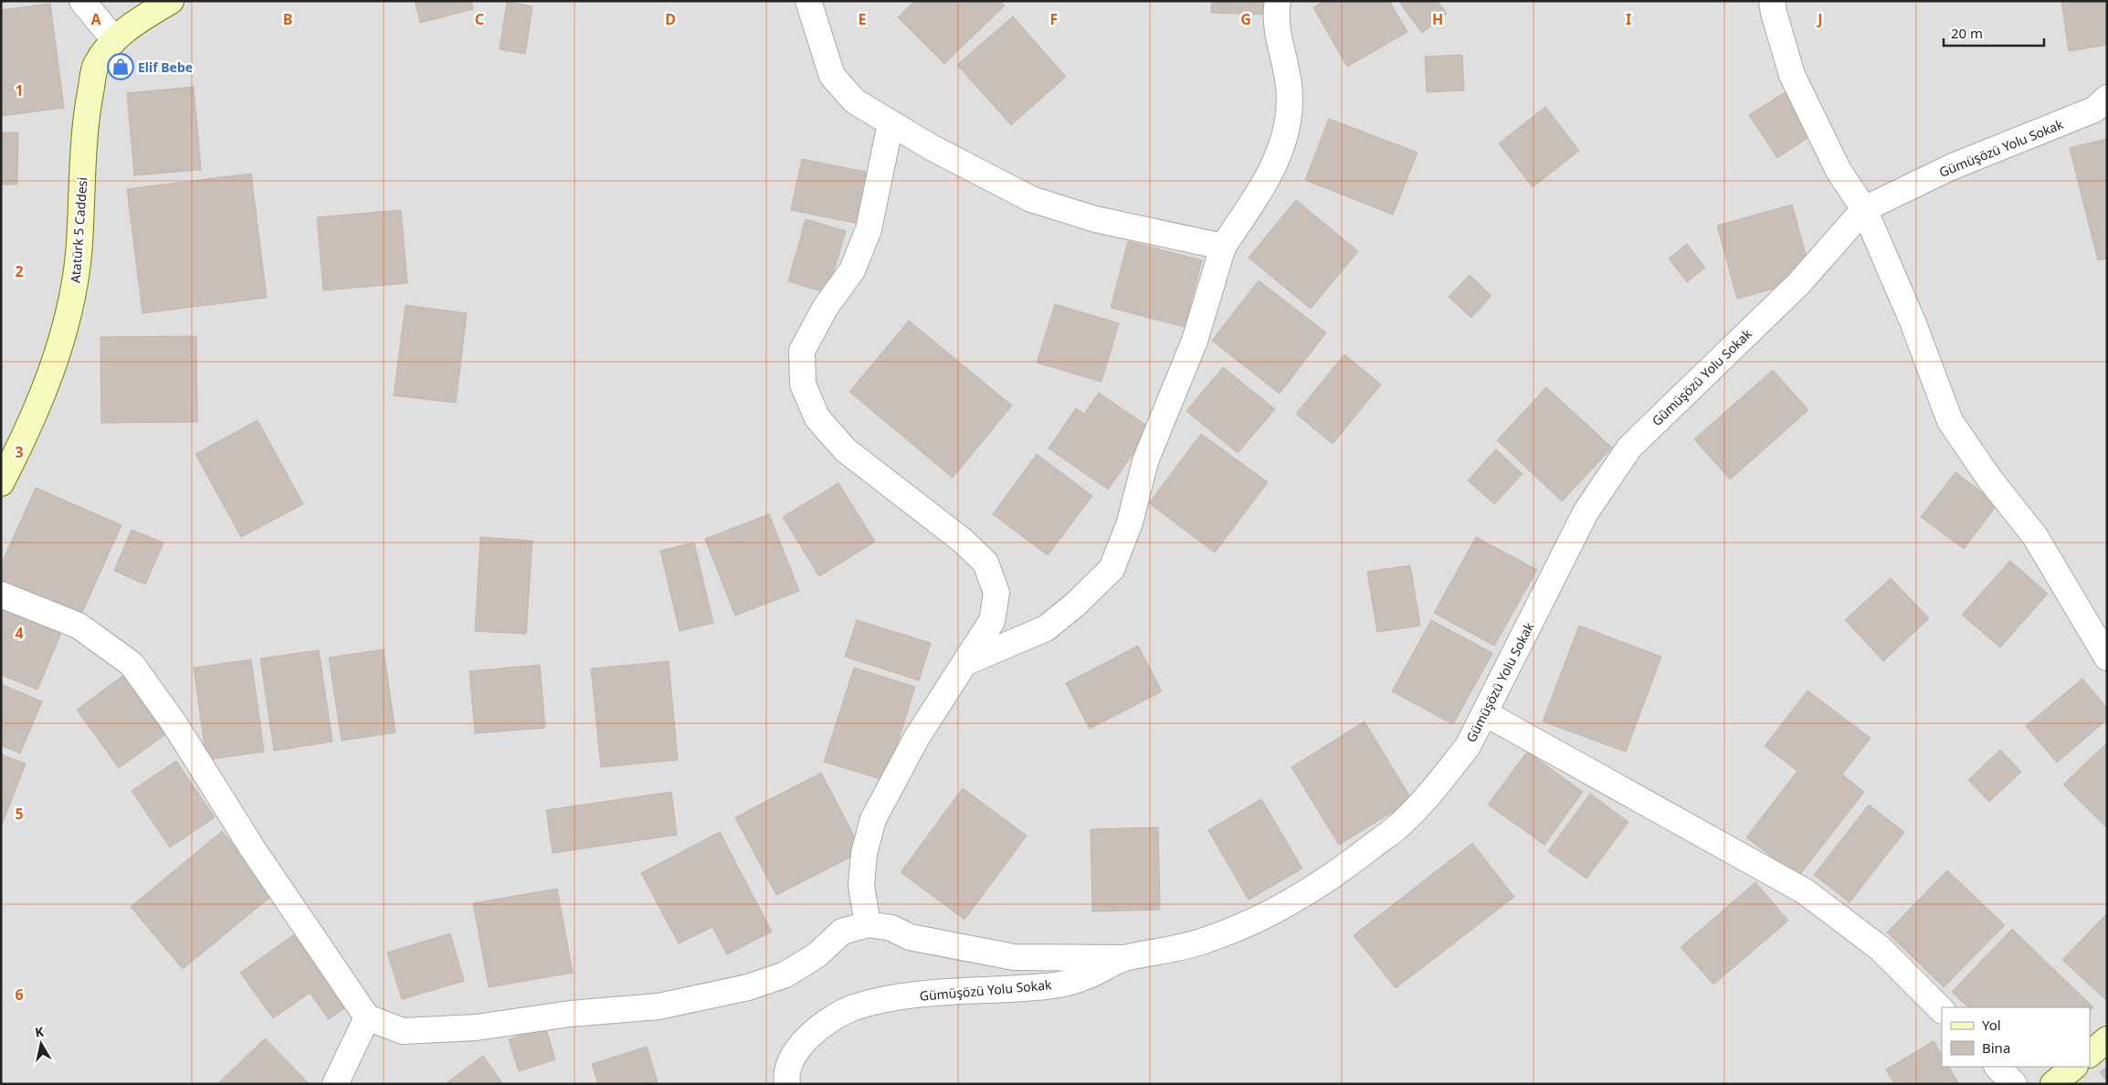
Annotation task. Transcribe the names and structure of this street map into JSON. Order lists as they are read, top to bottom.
{
  "streets": {
    "main road": ["Atatürk 5 Caddesi"],
    "street": ["Gümüşözü Yolu Sokak"]
  },
  "places": {
    "shop": ["Elif Bebe"]
  },
  "legend": ["Yol", "Bina"],
  "scale_bar": "20 m",
  "north": "top",
  "grid": {
    "columns": [
      "A",
      "B",
      "C",
      "D",
      "E",
      "F",
      "G",
      "H",
      "I",
      "J"
    ],
    "rows": [
      "1",
      "2",
      "3",
      "4",
      "5",
      "6"
    ]
  }
}
